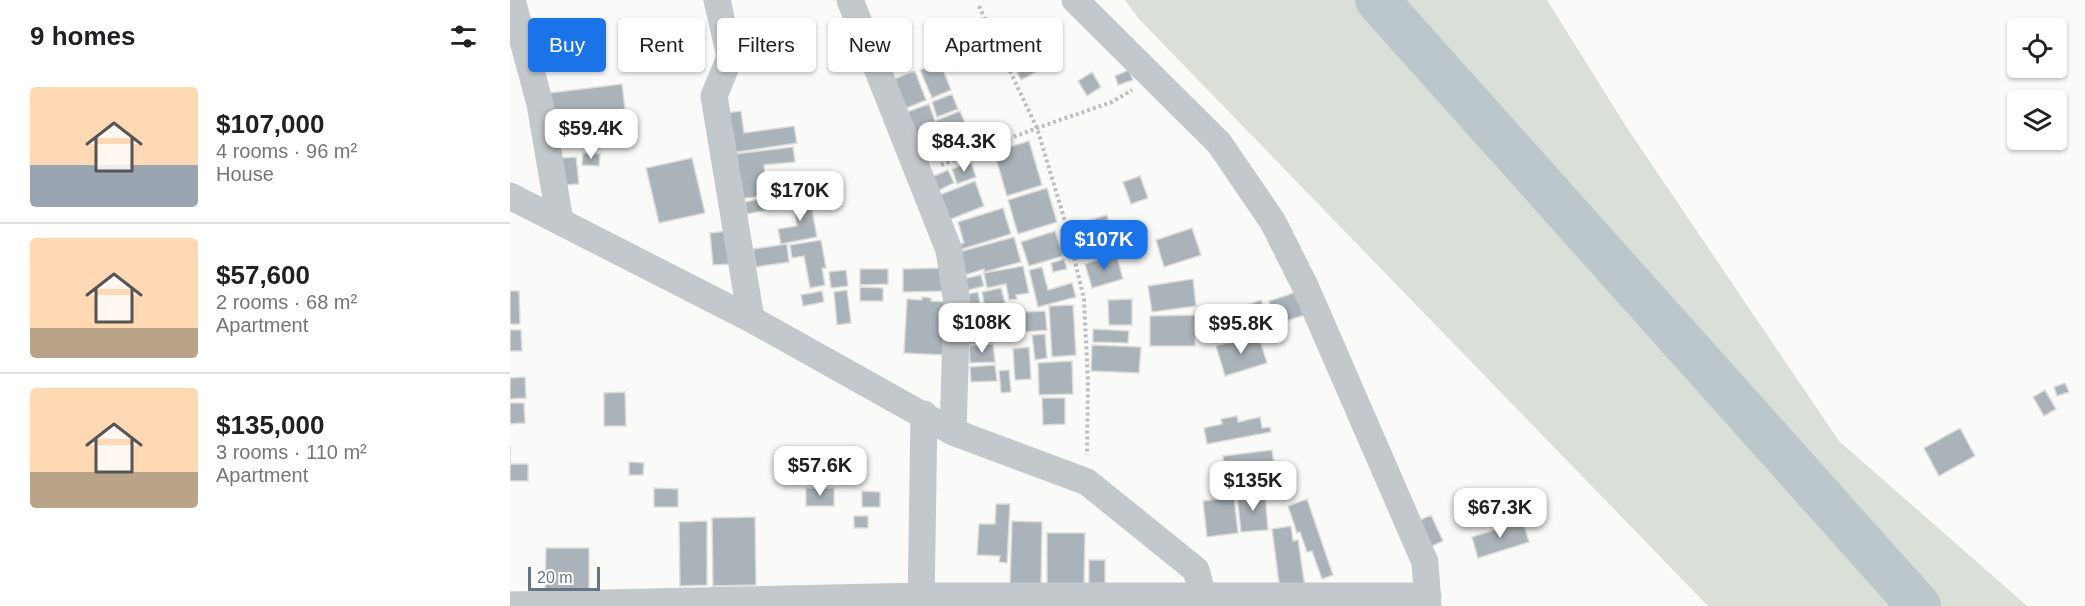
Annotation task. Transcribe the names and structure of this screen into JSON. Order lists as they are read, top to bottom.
{
  "scale_bar": "20 m",
  "page": {
    "heading": "9 homes",
    "chip": [
      "Buy",
      "Rent",
      "Filters",
      "New",
      "Apartment"
    ],
    "list": [
      {
        "name": "$107,000",
        "note": "4 rooms · 96 m² · House"
      },
      {
        "name": "$57,600",
        "note": "2 rooms · 68 m² · Apartment"
      },
      {
        "name": "$135,000",
        "note": "3 rooms · 110 m² · Apartment"
      }
    ],
    "price": [
      "$59.4K",
      "$84.3K",
      "$170K",
      "$107K",
      "$108K",
      "$95.8K",
      "$57.6K",
      "$135K",
      "$67.3K"
    ],
    "scale": "20 m"
  }
}
